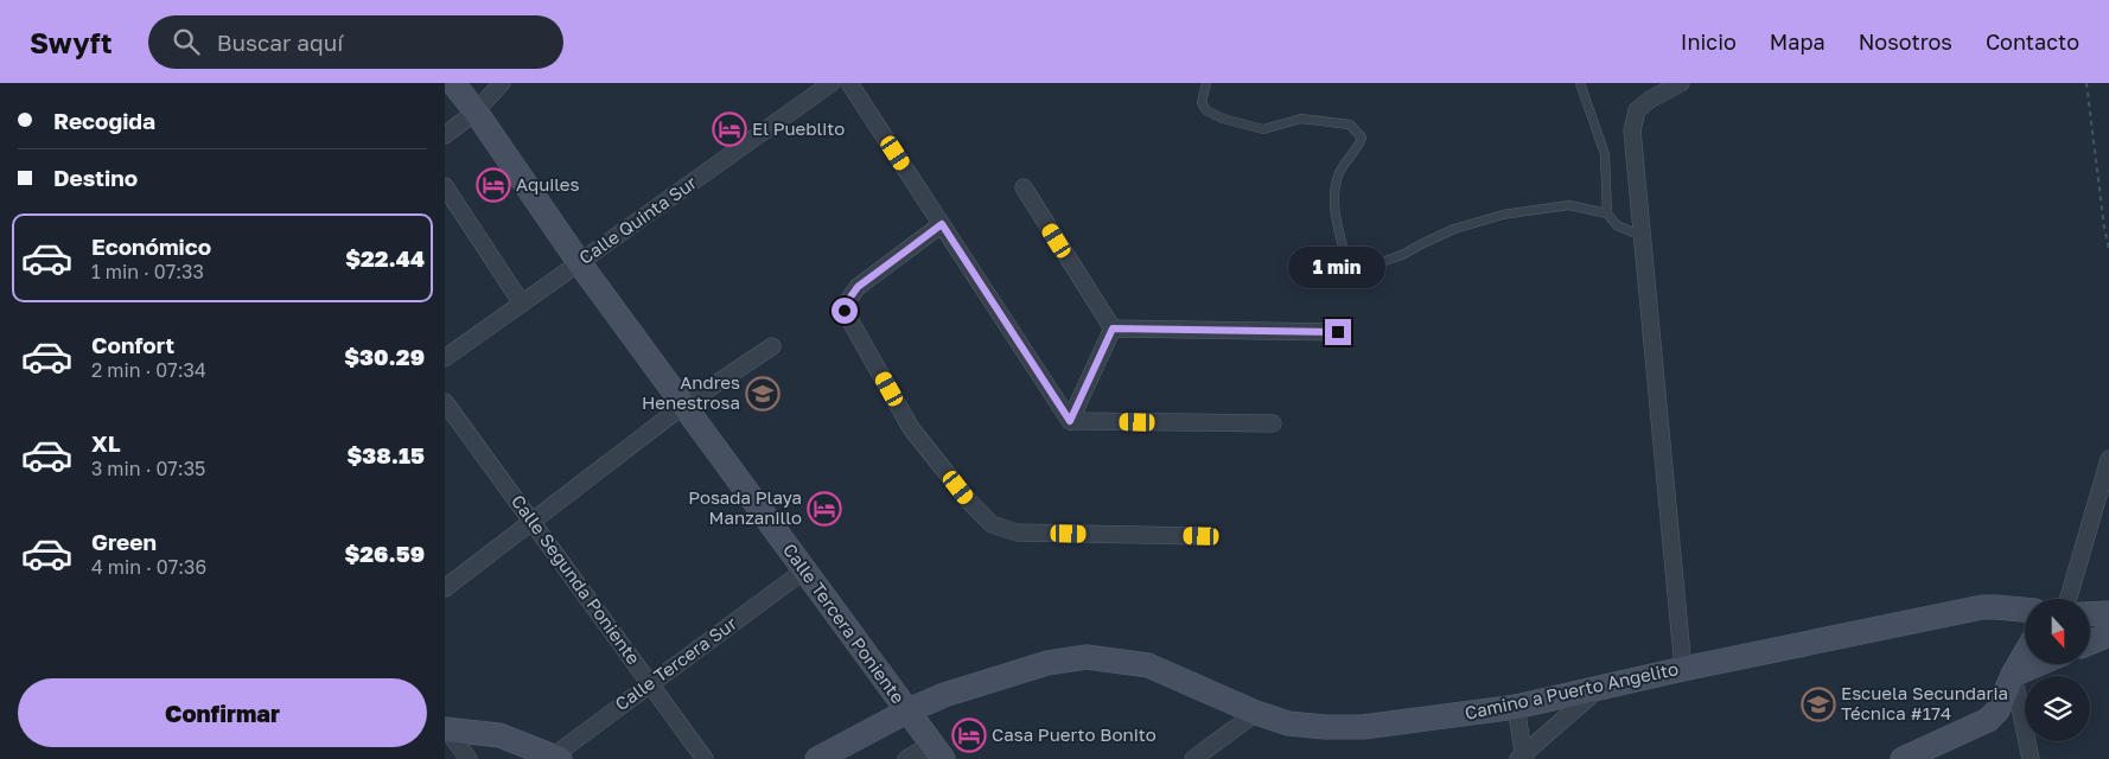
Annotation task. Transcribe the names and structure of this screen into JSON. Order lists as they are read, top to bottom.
{
  "streets": {
    "street": [
      "Calle Quinta Sur",
      "Calle Segunda Poniente",
      "Calle Tercera Poniente",
      "Calle Tercera Sur",
      "Camino a Puerto Angelito"
    ]
  },
  "crossings": [
    ["Calle Quinta Sur", "Calle Tercera Poniente"],
    ["Calle Segunda Poniente", "Calle Tercera Sur"],
    ["Calle Tercera Poniente", "Calle Tercera Sur"],
    ["Calle Tercera Poniente", "Camino a Puerto Angelito"]
  ],
  "places": {
    "hotel": [
      "El Pueblito",
      "Aquiles",
      "Posada Playa Manzanillo",
      "Casa Puerto Bonito"
    ],
    "school or university": ["Andres Henestrosa", "Escuela Secundaria Técnica #174"]
  },
  "north": "bottom",
  "page": {
    "header": "Swyft",
    "search": "Buscar aquí",
    "nav": [
      "Inicio",
      "Mapa",
      "Nosotros",
      "Contacto"
    ],
    "banner": ["Recogida", "Destino"],
    "list": [
      {
        "name": "Económico",
        "note": "1 min · 07:33",
        "value": "$22.44"
      },
      {
        "name": "Confort",
        "note": "2 min · 07:34",
        "value": "$30.29"
      },
      {
        "name": "XL",
        "note": "3 min · 07:35",
        "value": "$38.15"
      },
      {
        "name": "Green",
        "note": "4 min · 07:36",
        "value": "$26.59"
      }
    ],
    "bubble": "1 min",
    "buttons": "Confirmar"
  }
}
